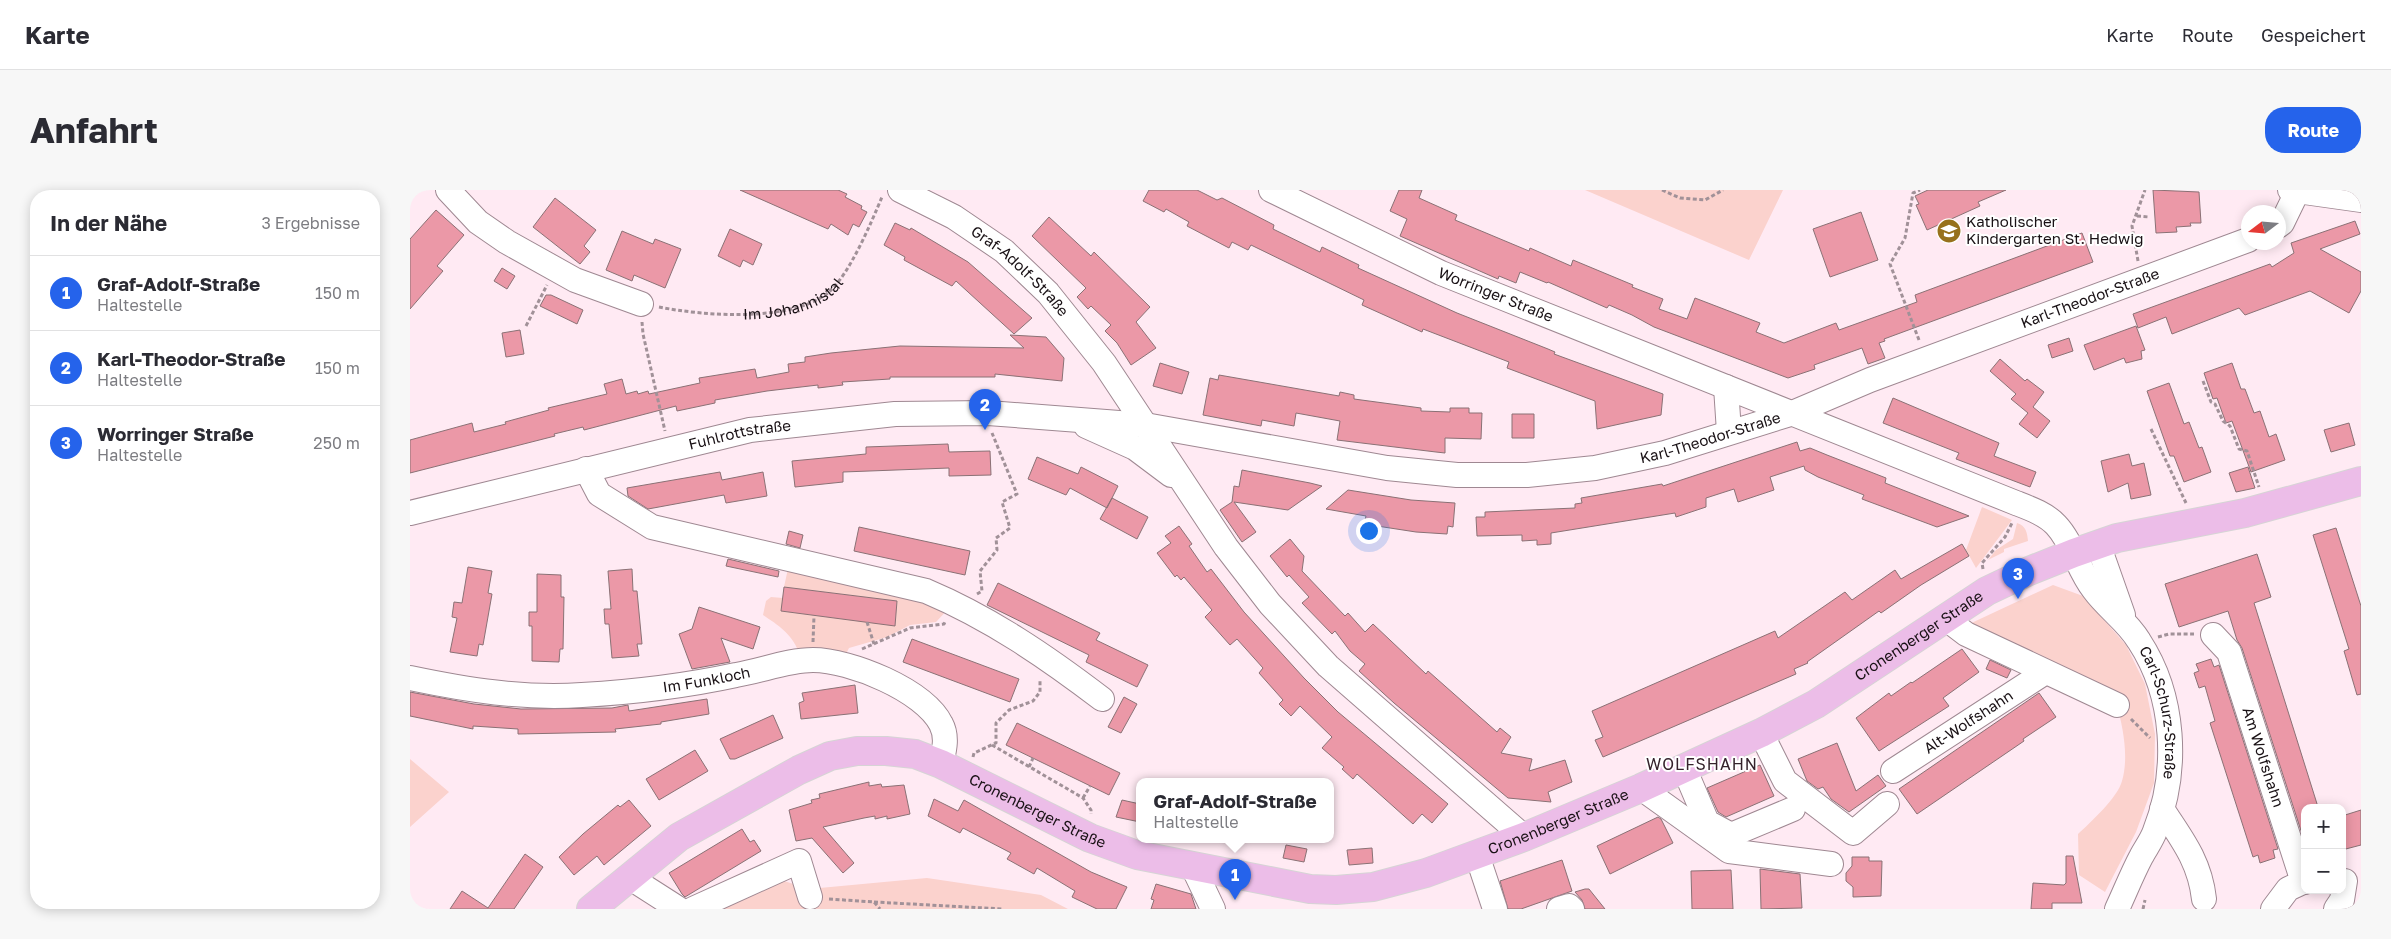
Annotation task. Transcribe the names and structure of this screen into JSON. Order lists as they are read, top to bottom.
{
  "streets": {
    "main road": ["Cronenberger Straße"],
    "street": [
      "Graf-Adolf-Straße",
      "Worringer Straße",
      "Karl-Theodor-Straße",
      "Fuhlrottstraße",
      "Im Funkloch",
      "Carl-Schurz-Straße",
      "Alt-Wolfshahn",
      "Am Wolfshahn"
    ],
    "path": ["Im Johannistal"]
  },
  "crossings": [
    ["Graf-Adolf-Straße", "Karl-Theodor-Straße"],
    ["Graf-Adolf-Straße", "Fuhlrottstraße"],
    ["Graf-Adolf-Straße", "Cronenberger Straße"],
    ["Worringer Straße", "Karl-Theodor-Straße"],
    ["Worringer Straße", "Cronenberger Straße"],
    ["Worringer Straße", "Carl-Schurz-Straße"],
    ["Karl-Theodor-Straße", "Fuhlrottstraße"],
    ["Cronenberger Straße", "Im Funkloch"],
    ["Cronenberger Straße", "Carl-Schurz-Straße"]
  ],
  "districts": ["WOLFSHAHN"],
  "places": {
    "school or university": ["Katholischer Kindergarten St. Hedwig"]
  },
  "north": "left",
  "page": {
    "header": "Karte",
    "nav": ["Karte", "Route", "Gespeichert"],
    "buttons": "Route",
    "title": "Anfahrt",
    "heading": ["In der Nähe", "3 Ergebnisse"],
    "list": [
      {
        "mark": "1",
        "name": "Graf-Adolf-Straße",
        "note": "Haltestelle",
        "value": "150 m"
      },
      {
        "mark": "2",
        "name": "Karl-Theodor-Straße",
        "note": "Haltestelle",
        "value": "150 m"
      },
      {
        "mark": "3",
        "name": "Worringer Straße",
        "note": "Haltestelle",
        "value": "250 m"
      }
    ],
    "pins": ["2", "3", "1"],
    "popup": ["Graf-Adolf-Straße", "Haltestelle"],
    "map_buttons": ["+", "−"]
  }
}
